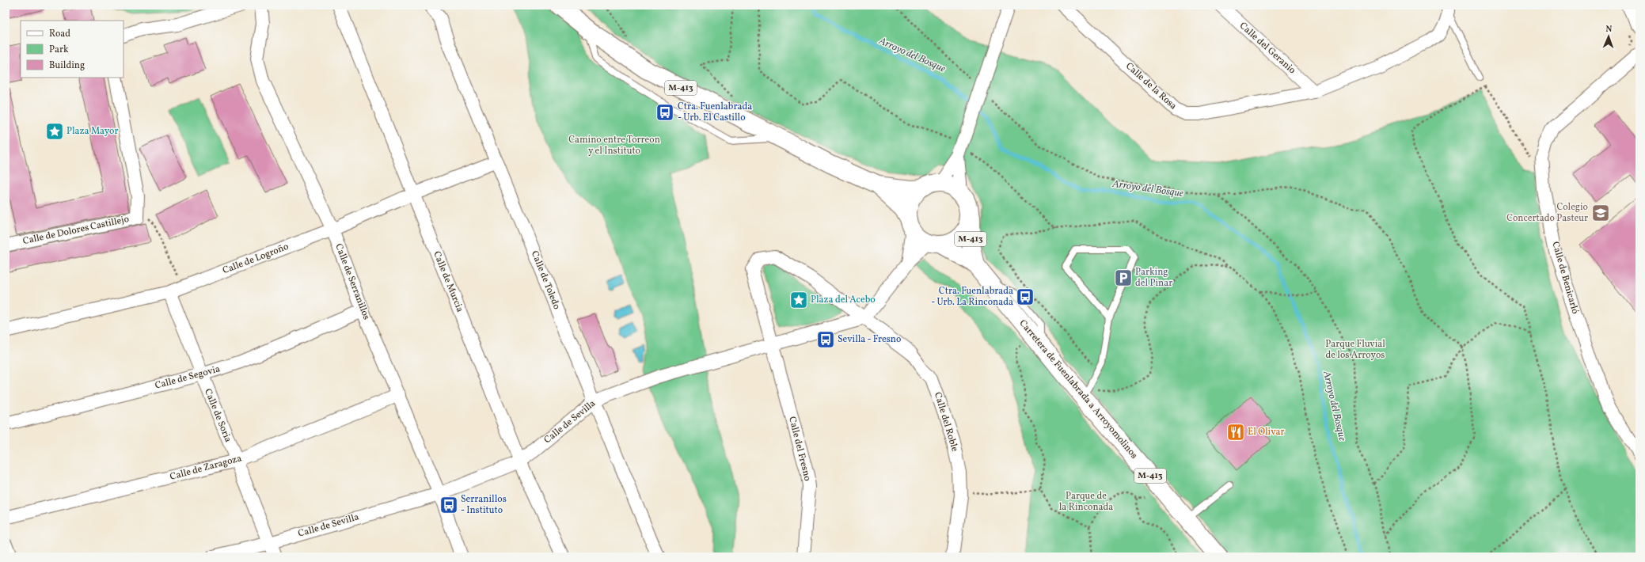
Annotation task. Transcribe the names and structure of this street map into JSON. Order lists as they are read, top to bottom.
{
  "streets": {
    "main road": ["M-413", "Carretera de Fuenlabrada a Arroyomolinos"],
    "street": [
      "Calle del Geranio",
      "Calle de la Rosa",
      "Calle de Dolores Castillejo",
      "Calle de Logroño",
      "Calle de Benicarló",
      "Calle de Toledo",
      "Calle de Serranillos",
      "Calle de Murcia",
      "Calle de Segovia",
      "Calle de Soria",
      "Calle de Sevilla",
      "Calle del Roble",
      "Calle del Fresno",
      "Calle de Zaragoza"
    ]
  },
  "crossings": [
    ["Calle del Geranio", "Calle de la Rosa"],
    ["M-413", "Carretera de Fuenlabrada a Arroyomolinos"],
    ["Calle de Logroño", "Calle de Toledo"],
    ["Calle de Logroño", "Calle de Serranillos"],
    ["Calle de Logroño", "Calle de Murcia"],
    ["Calle de Logroño", "Calle de Soria"],
    ["Calle de Toledo", "Calle de Sevilla"],
    ["Calle de Serranillos", "Calle de Segovia"],
    ["Calle de Serranillos", "Calle de Sevilla"],
    ["Calle de Serranillos", "Calle de Zaragoza"],
    ["Calle de Murcia", "Calle de Sevilla"],
    ["Calle de Segovia", "Calle de Soria"],
    ["Calle de Soria", "Calle de Sevilla"],
    ["Calle de Soria", "Calle de Zaragoza"],
    ["Calle de Sevilla", "Calle del Roble"],
    ["Calle de Sevilla", "Calle del Fresno"]
  ],
  "water": ["Arroyo del Bosque"],
  "parks": ["Camino entre Torreon y el Instituto", "Parque Fluvial de los Arroyos", "Parque de la Rinconada"],
  "places": {
    "bus stop": [
      "Ctra. Fuenlabrada - Urb. El Castillo",
      "Ctra. Fuenlabrada - Urb. La Rinconada",
      "Sevilla - Fresno",
      "Serranillos - Instituto"
    ],
    "place": ["Plaza Mayor", "Plaza del Acebo"],
    "school or university": ["Colegio Concertado Pasteur"],
    "parking": ["Parking del Pinar"],
    "restaurant": ["El Olivar"]
  },
  "legend": ["Road", "Park", "Building"],
  "north": "top"
}
